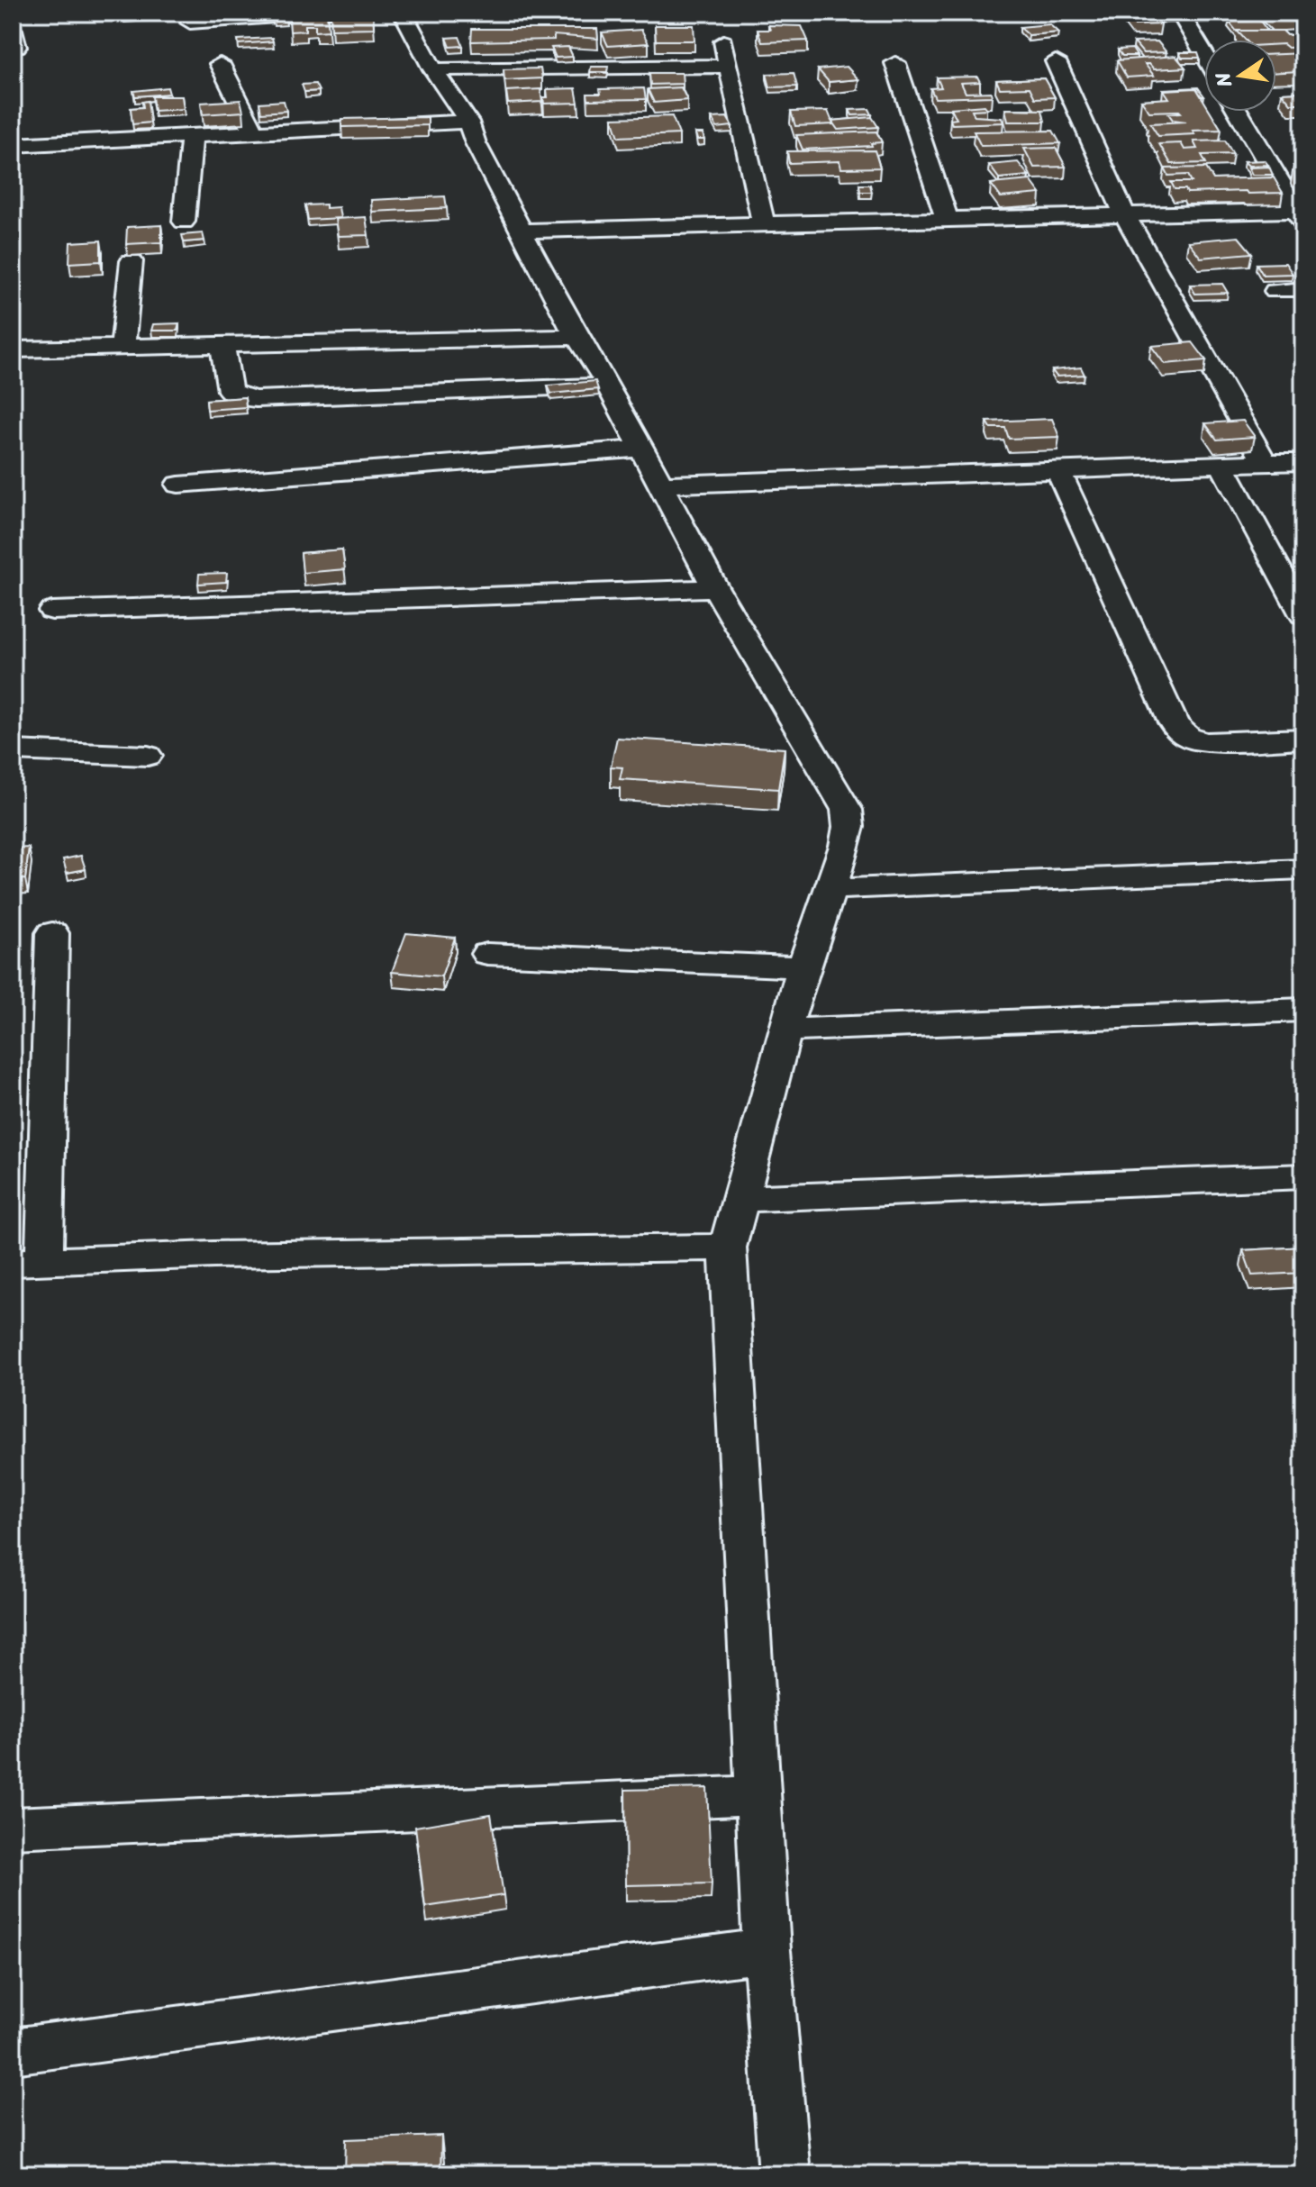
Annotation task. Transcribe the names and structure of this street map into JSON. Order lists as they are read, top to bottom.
{
  "north": "left"
}
